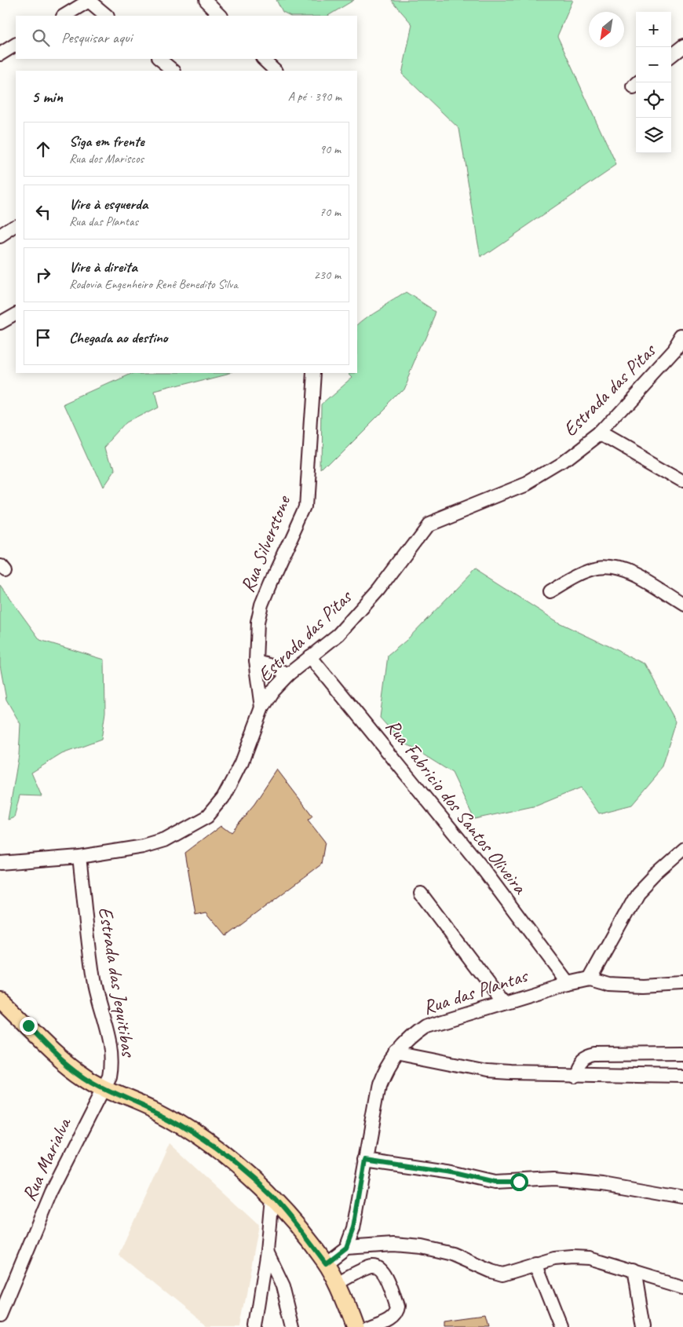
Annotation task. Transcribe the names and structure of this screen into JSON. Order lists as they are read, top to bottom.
{
  "streets": {
    "street": [
      "Estrada das Pitas",
      "Rua Silverstone",
      "Rua Fabricio dos Santos Oliveira",
      "Estrada das Jequitibas",
      "Rua das Plantas",
      "Rua Marialva"
    ]
  },
  "crossings": [
    ["Estrada das Pitas", "Rua Silverstone"],
    ["Estrada das Pitas", "Rua Fabricio dos Santos Oliveira"],
    ["Estrada das Pitas", "Estrada das Jequitibas"],
    ["Rua Fabricio dos Santos Oliveira", "Rua das Plantas"],
    ["Estrada das Jequitibas", "Rua Marialva"]
  ],
  "north": "bottom left",
  "page": {
    "map_buttons": ["+", "−"],
    "search": "Pesquisar aqui",
    "heading": ["5 min", "A pé · 390 m"],
    "list": [
      ["Siga em frente", "Rua dos Mariscos", "90 m"],
      ["Vire à esquerda", "Rua das Plantas", "70 m"],
      ["Vire à direita", "Rodovia Engenheiro Renê Benedito Silva", "230 m"],
      "Chegada ao destino"
    ]
  }
}
